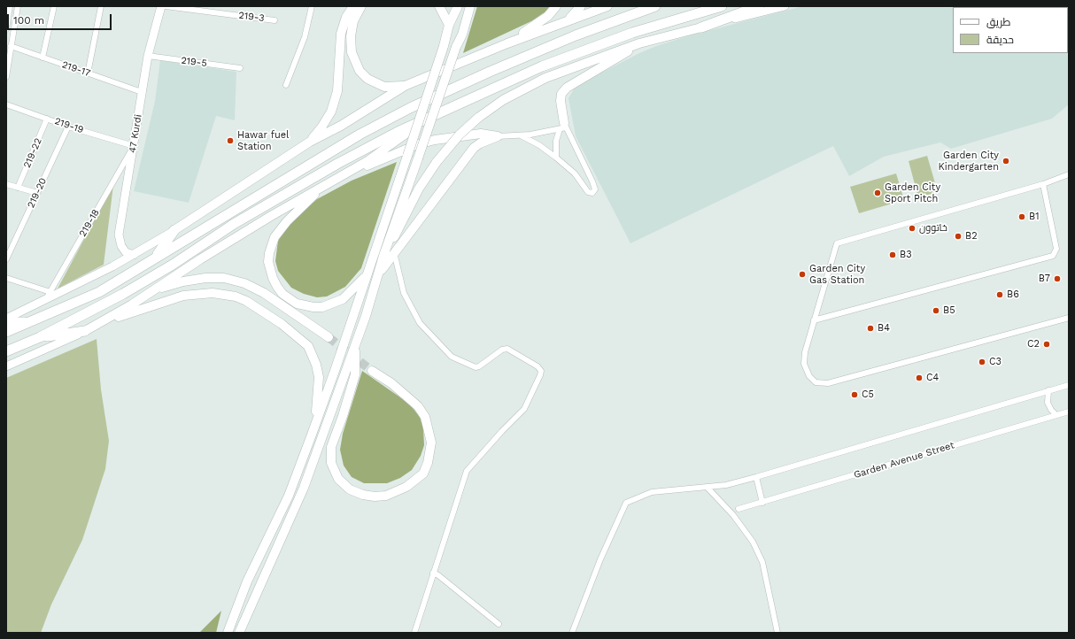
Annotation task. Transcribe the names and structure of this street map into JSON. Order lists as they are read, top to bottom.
{
  "streets": {
    "main road": ["47 Kurdi"],
    "street": [
      "219-3",
      "219-5",
      "219-17",
      "219-19",
      "219-22",
      "219-20",
      "219-18",
      "Garden Avenue Street"
    ]
  },
  "crossings": [
    ["219-5", "47 Kurdi"],
    ["219-17", "47 Kurdi"],
    ["219-19", "47 Kurdi"],
    ["219-19", "219-22"],
    ["219-19", "219-20"],
    ["219-19", "219-18"],
    ["47 Kurdi", "219-18"]
  ],
  "places": [
    "Hawar fuel Station",
    "Garden City Kindergarten",
    "Garden City Sport Pitch",
    "B1",
    "خاتوون",
    "B2",
    "B3",
    "Garden City Gas Station",
    "B7",
    "B6",
    "B5",
    "B4",
    "C2",
    "C3",
    "C4",
    "C5"
  ],
  "legend": ["طريق", "حديقة"],
  "scale_bar": "100 m"
}
